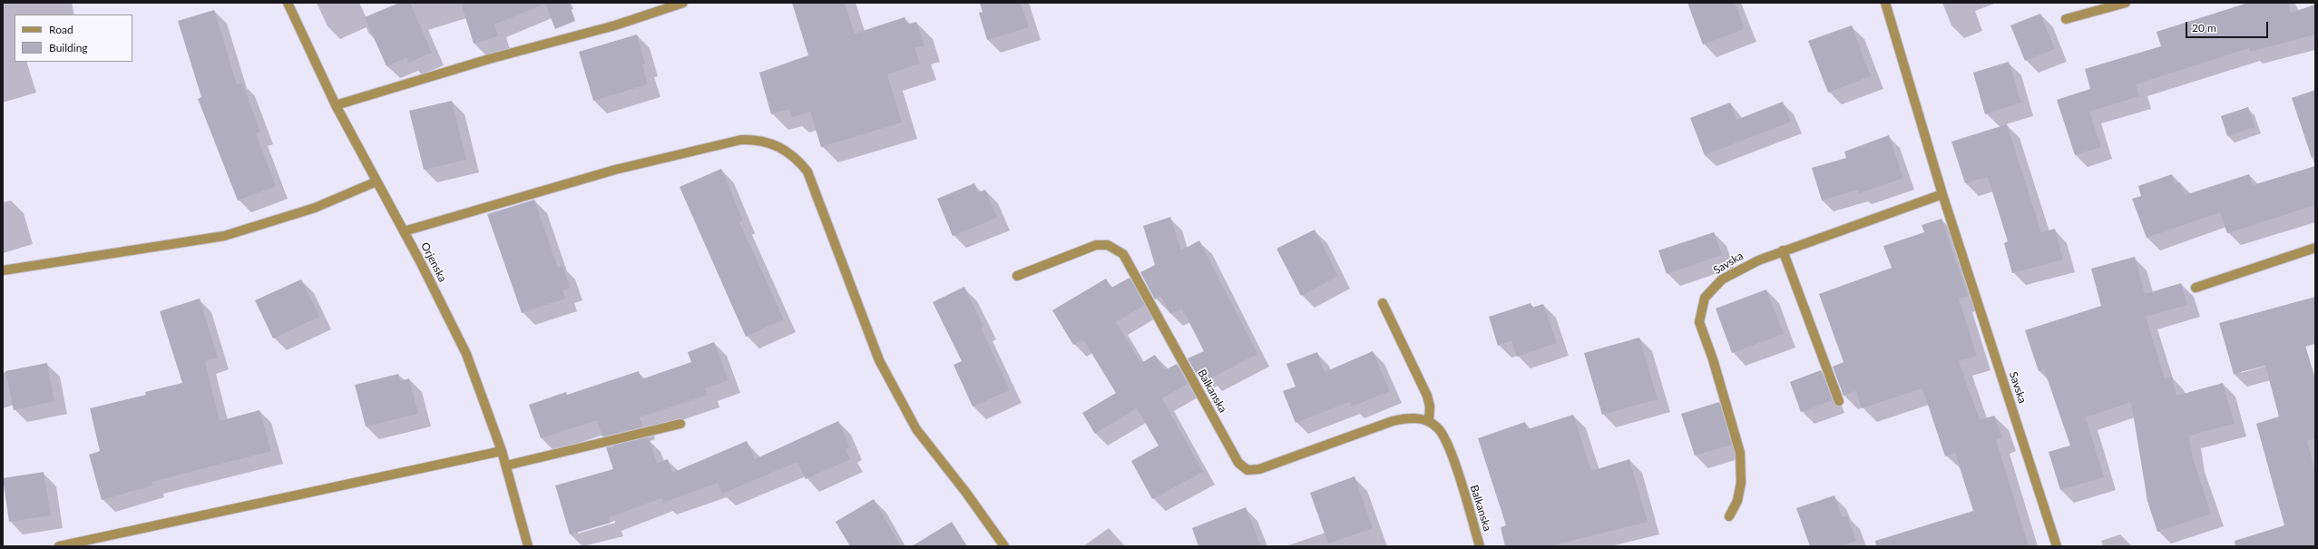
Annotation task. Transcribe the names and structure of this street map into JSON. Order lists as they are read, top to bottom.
{
  "streets": {
    "street": ["Orjenska", "Savska", "Balkanska"]
  },
  "legend": ["Road", "Building"],
  "scale_bar": "20 m"
}
